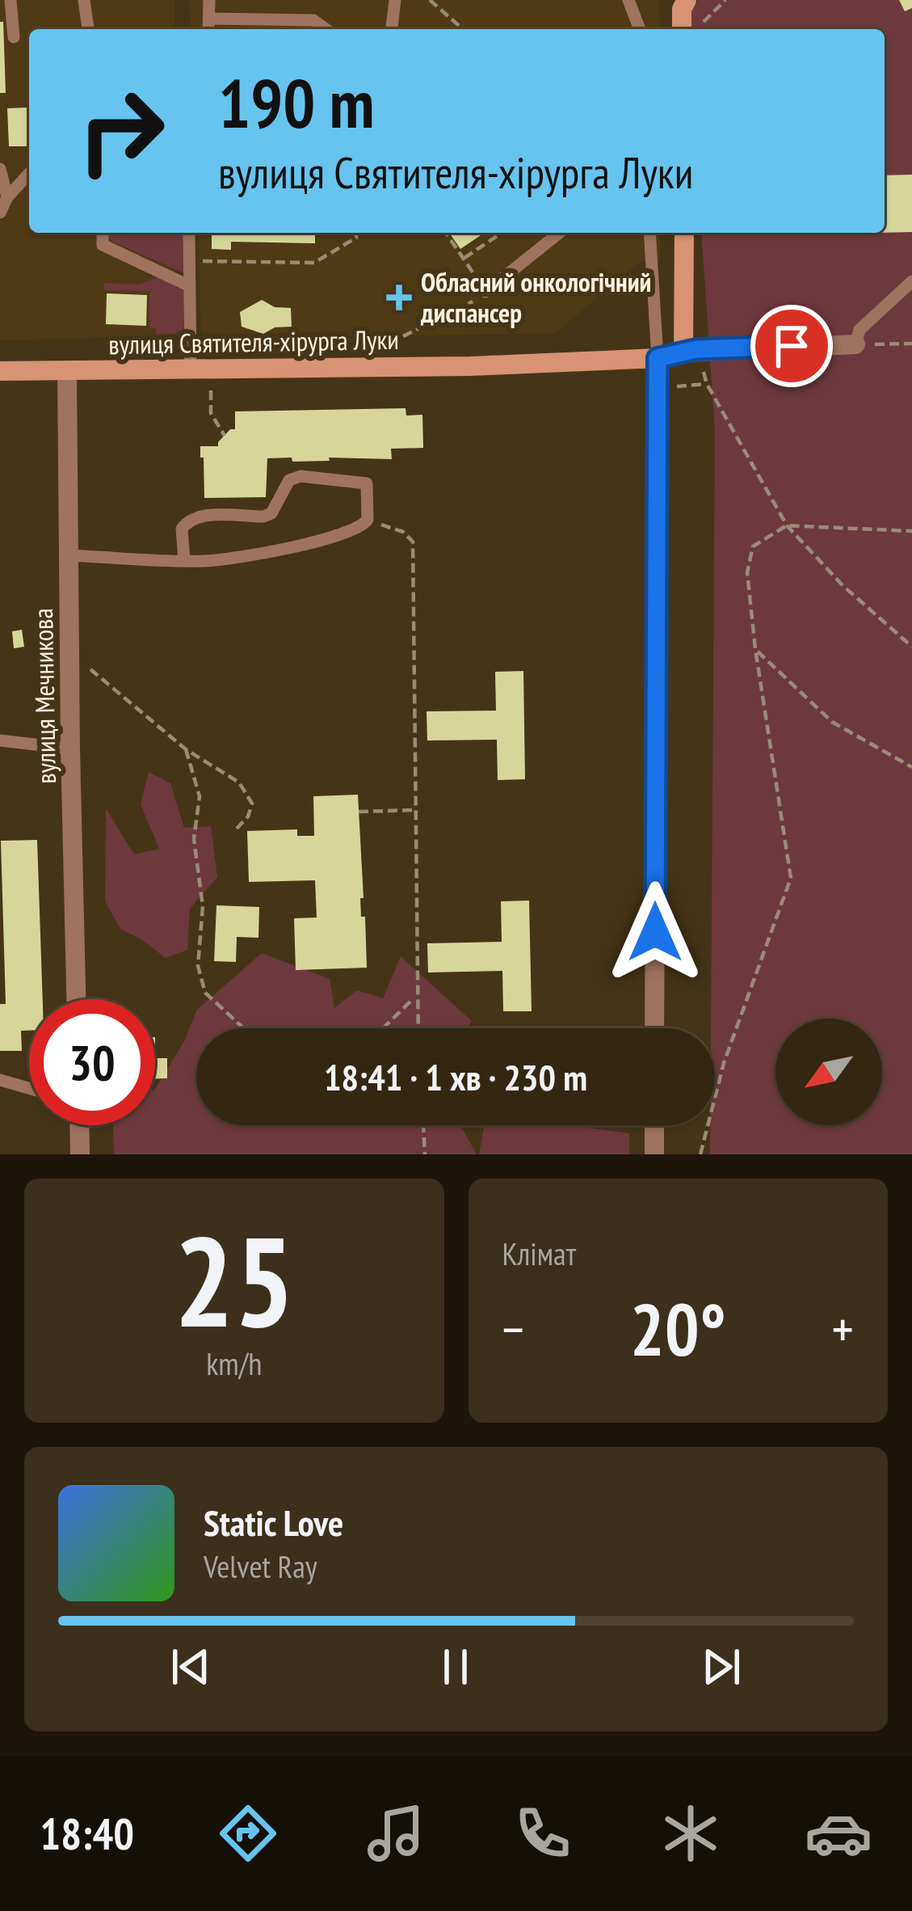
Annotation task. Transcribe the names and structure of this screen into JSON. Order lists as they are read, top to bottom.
{
  "streets": {
    "street": ["вулиця Святителя-хірурга Луки", "вулиця Мечникова"]
  },
  "crossings": [
    ["вулиця Святителя-хірурга Луки", "вулиця Мечникова"]
  ],
  "places": {
    "health": ["Обласний онкологічний диспансер"]
  },
  "north": "bottom left",
  "page": {
    "turn": ["190 m", "вулиця Святителя-хірурга Луки"],
    "limit": "30",
    "trip": "18:41 · 1 хв · 230 m",
    "tile": [
      ["25", "km/h"],
      "Клімат"
    ],
    "heat": ["−", "20°", "+"],
    "song": ["Static Love", "Velvet Ray"],
    "tabs": "18:40"
  }
}
